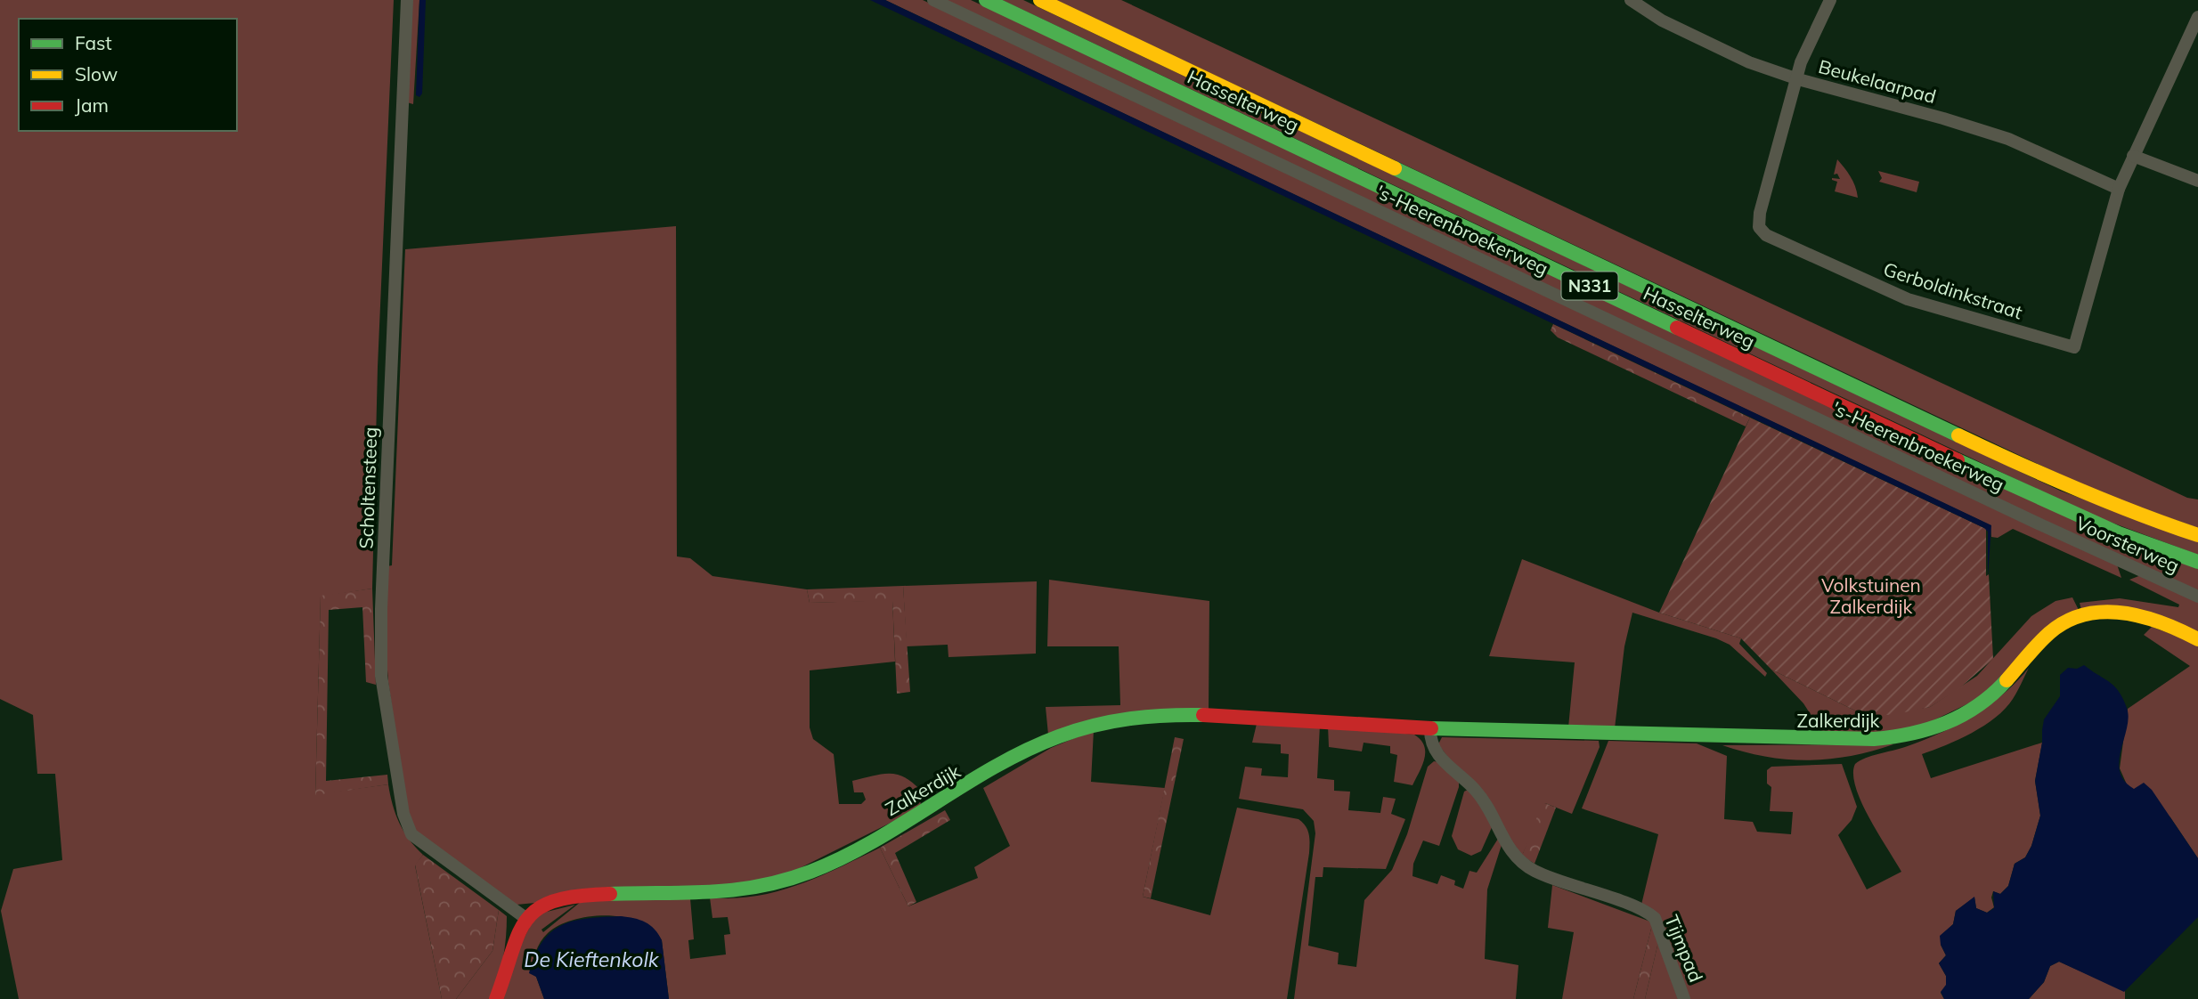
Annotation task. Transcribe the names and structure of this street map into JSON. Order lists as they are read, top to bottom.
{
  "streets": {
    "main road": ["Hasselterweg", "N331", "Zalkerdijk"],
    "street": [
      "Beukelaarpad",
      "'s-Heerenbroekerweg",
      "Gerboldinkstraat",
      "Scholtensteeg",
      "Voorsterweg",
      "Tijmpad"
    ]
  },
  "crossings": [
    ["Beukelaarpad", "Gerboldinkstraat"],
    ["'s-Heerenbroekerweg", "Voorsterweg"],
    ["Scholtensteeg", "Zalkerdijk"],
    ["Zalkerdijk", "Tijmpad"]
  ],
  "water": ["De Kieftenkolk"],
  "parks": ["Volkstuinen Zalkerdijk"],
  "legend": ["Fast", "Slow", "Jam"]
}
